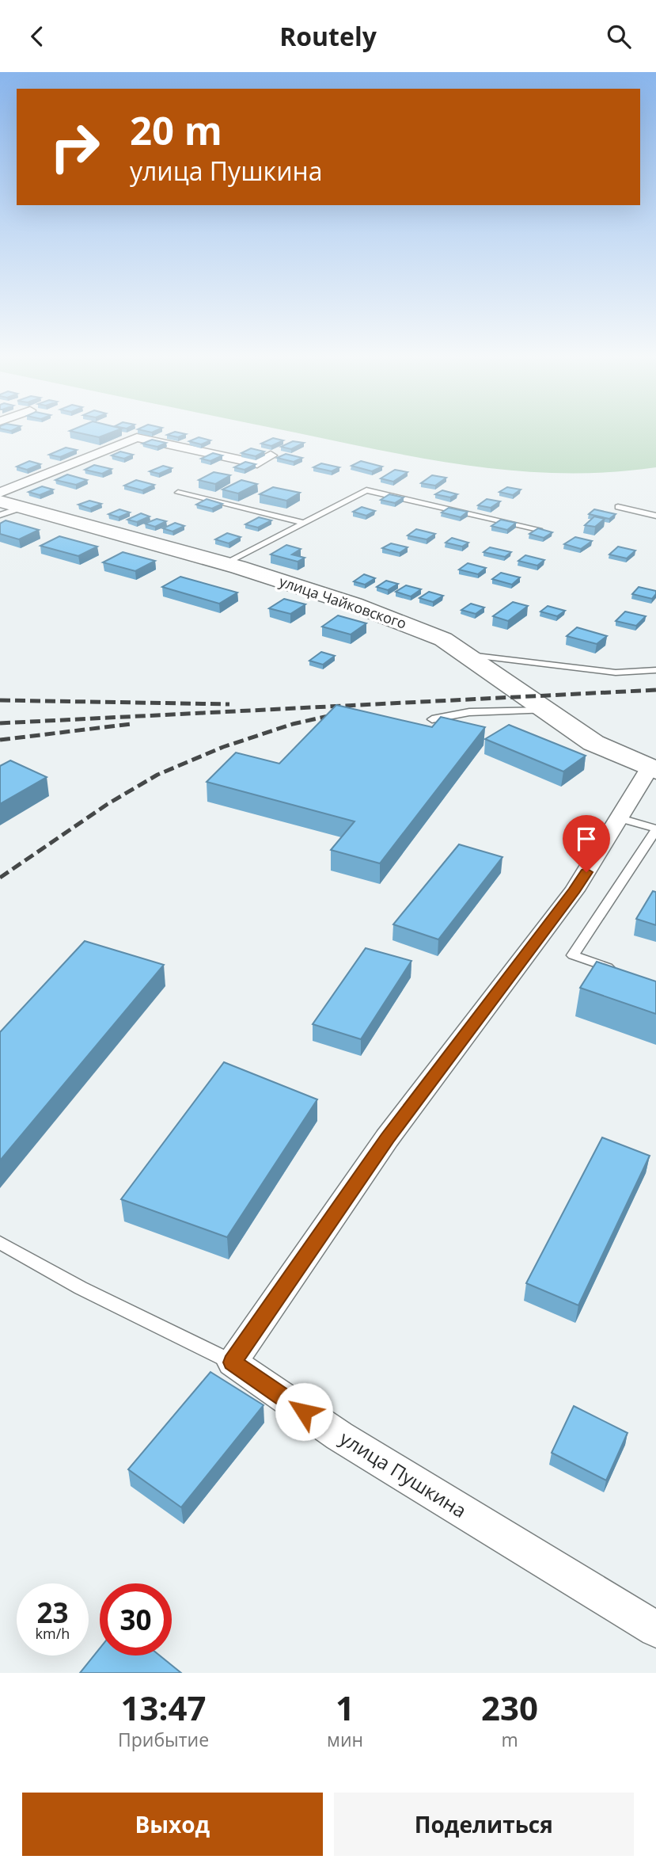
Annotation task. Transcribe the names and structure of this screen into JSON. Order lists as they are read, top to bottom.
{
  "streets": {
    "street": ["улица Чайковского", "улица Пушкина"]
  },
  "page": {
    "header": "Routely",
    "turn": ["20 m", "улица Пушкина"],
    "speed": "23 km/h",
    "limit": "30",
    "eta": [
      "13:47",
      "Прибытие",
      "1",
      "мин",
      "230",
      "m"
    ],
    "buttons": ["Выход", "Поделиться"]
  }
}
